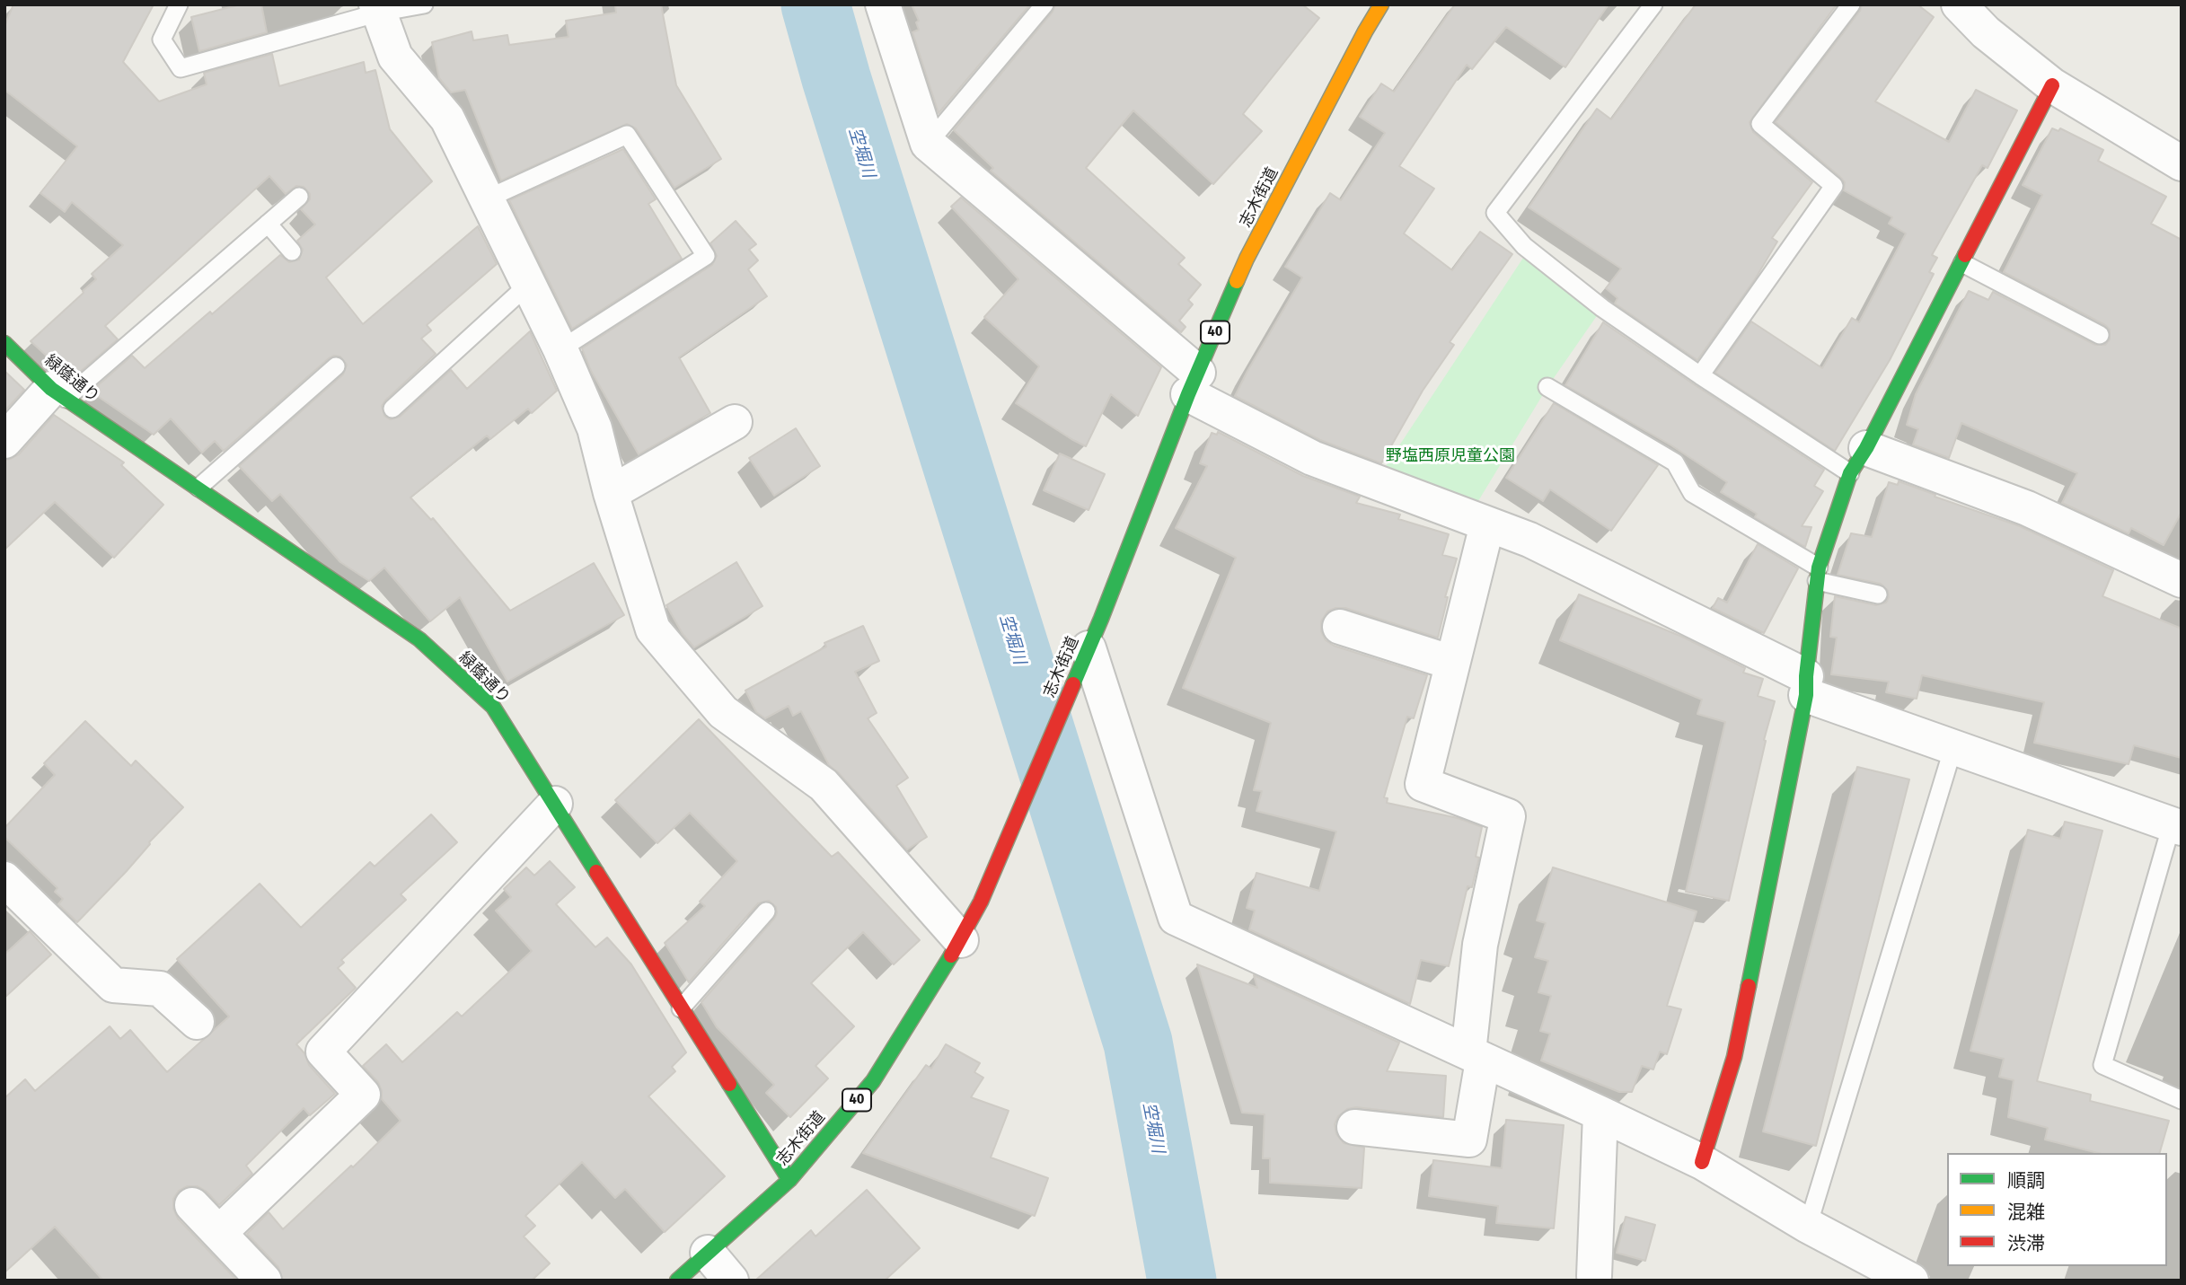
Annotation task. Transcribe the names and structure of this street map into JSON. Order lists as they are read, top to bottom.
{
  "streets": {
    "street": ["志木街道", "40", "緑蔭通り"]
  },
  "crossings": [
    ["志木街道", "緑蔭通り"]
  ],
  "water": ["空堀川"],
  "parks": ["野塩西原児童公園"],
  "legend": ["順調", "混雑", "渋滞"]
}
